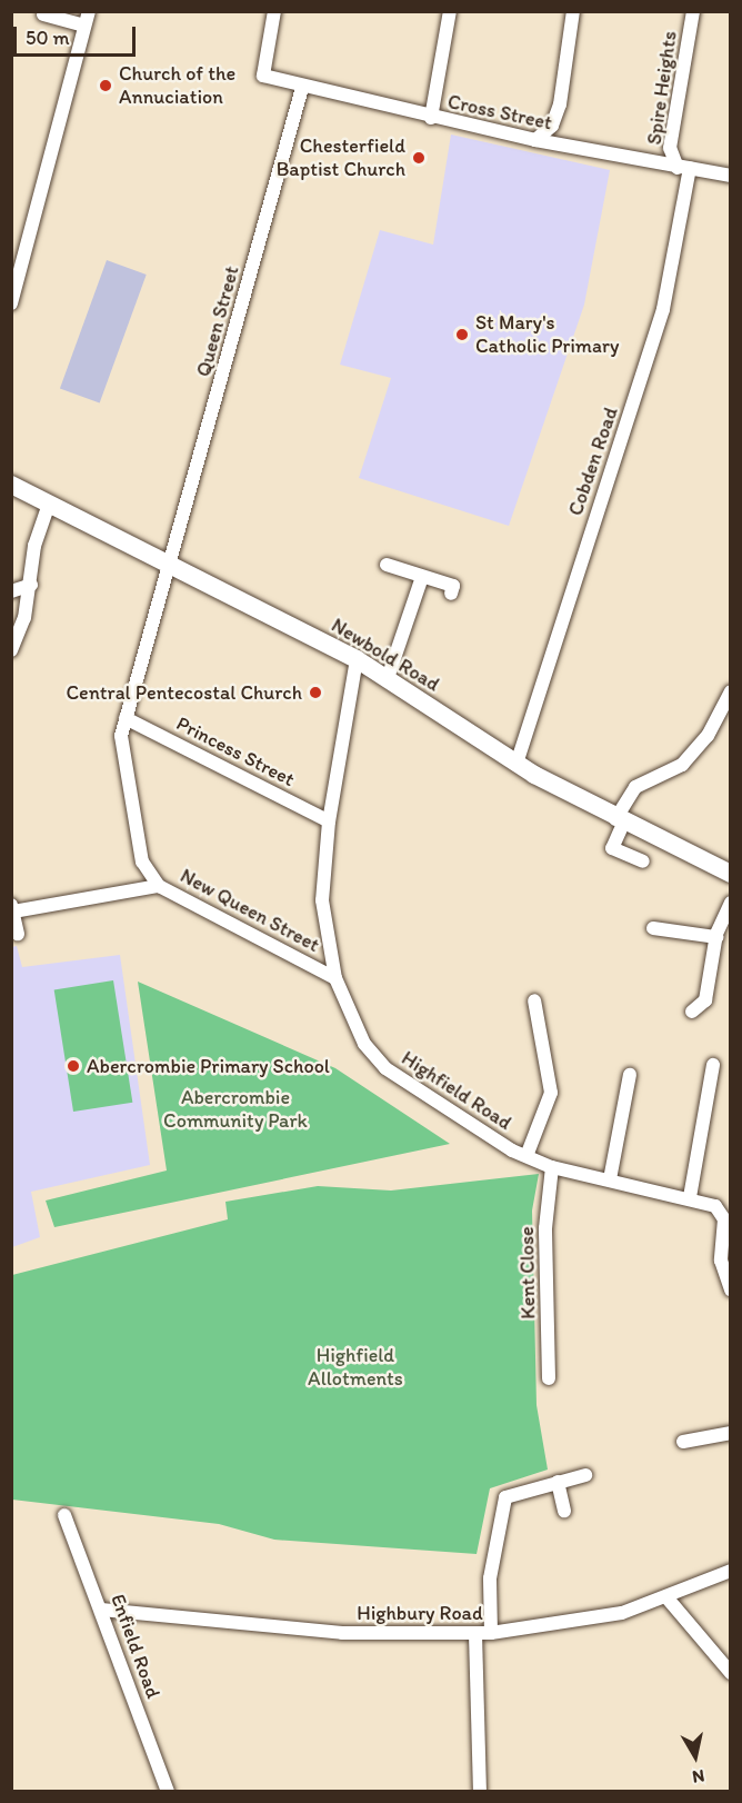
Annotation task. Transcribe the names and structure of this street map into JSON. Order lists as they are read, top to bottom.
{
  "streets": {
    "main road": ["Newbold Road"],
    "street": [
      "Spire Heights",
      "Cross Street",
      "Queen Street",
      "Cobden Road",
      "Princess Street",
      "New Queen Street",
      "Highfield Road",
      "Kent Close",
      "Highbury Road",
      "Enfield Road"
    ]
  },
  "crossings": [
    ["Spire Heights", "Cross Street"],
    ["Spire Heights", "Cobden Road"],
    ["Cross Street", "Queen Street"],
    ["Cross Street", "Cobden Road"],
    ["Queen Street", "Newbold Road"],
    ["Queen Street", "New Queen Street"],
    ["Cobden Road", "Newbold Road"],
    ["Newbold Road", "New Queen Street"],
    ["Newbold Road", "Highfield Road"],
    ["Princess Street", "New Queen Street"],
    ["Princess Street", "Highfield Road"],
    ["New Queen Street", "Highfield Road"],
    ["Highfield Road", "Kent Close"],
    ["Highbury Road", "Enfield Road"]
  ],
  "parks": ["Abercrombie Community Park", "Highfield Allotments"],
  "places": [
    "Church of the Annuciation",
    "Chesterfield Baptist Church",
    "St Mary's Catholic Primary",
    "Central Pentecostal Church",
    "Abercrombie Primary School"
  ],
  "scale_bar": "50 m",
  "north": "bottom"
}
